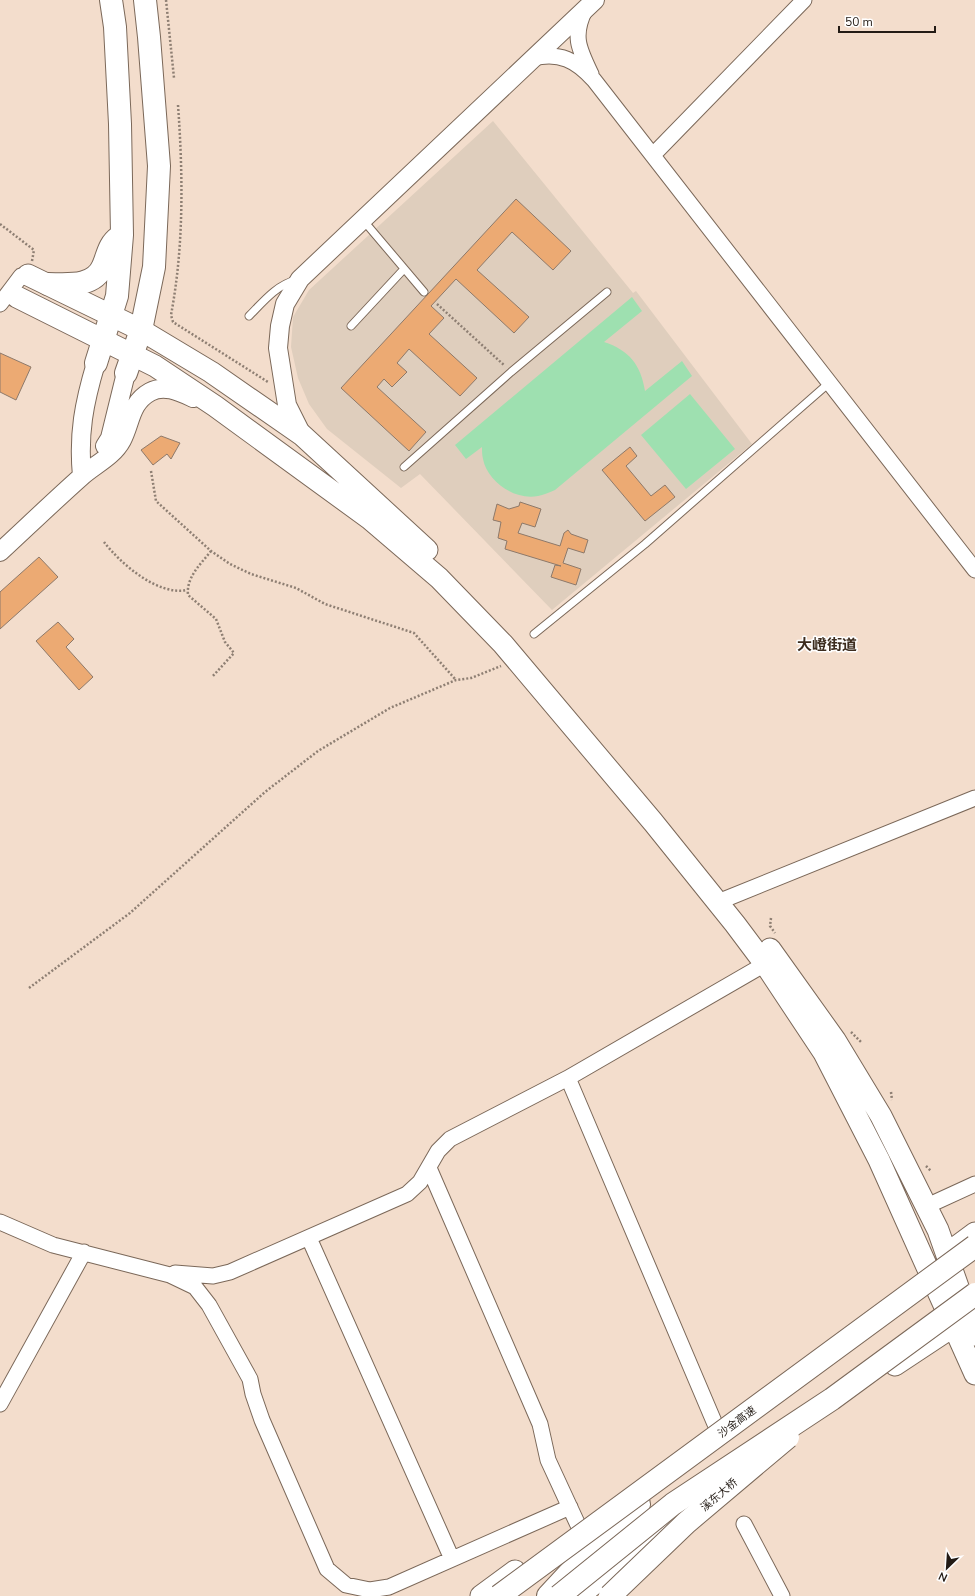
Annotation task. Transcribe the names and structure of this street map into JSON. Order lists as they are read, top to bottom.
{
  "streets": {
    "main road": ["沙金高速", "溪东大桥"]
  },
  "districts": ["大嶝街道"],
  "scale_bar": "50 m",
  "north": "bottom left"
}
